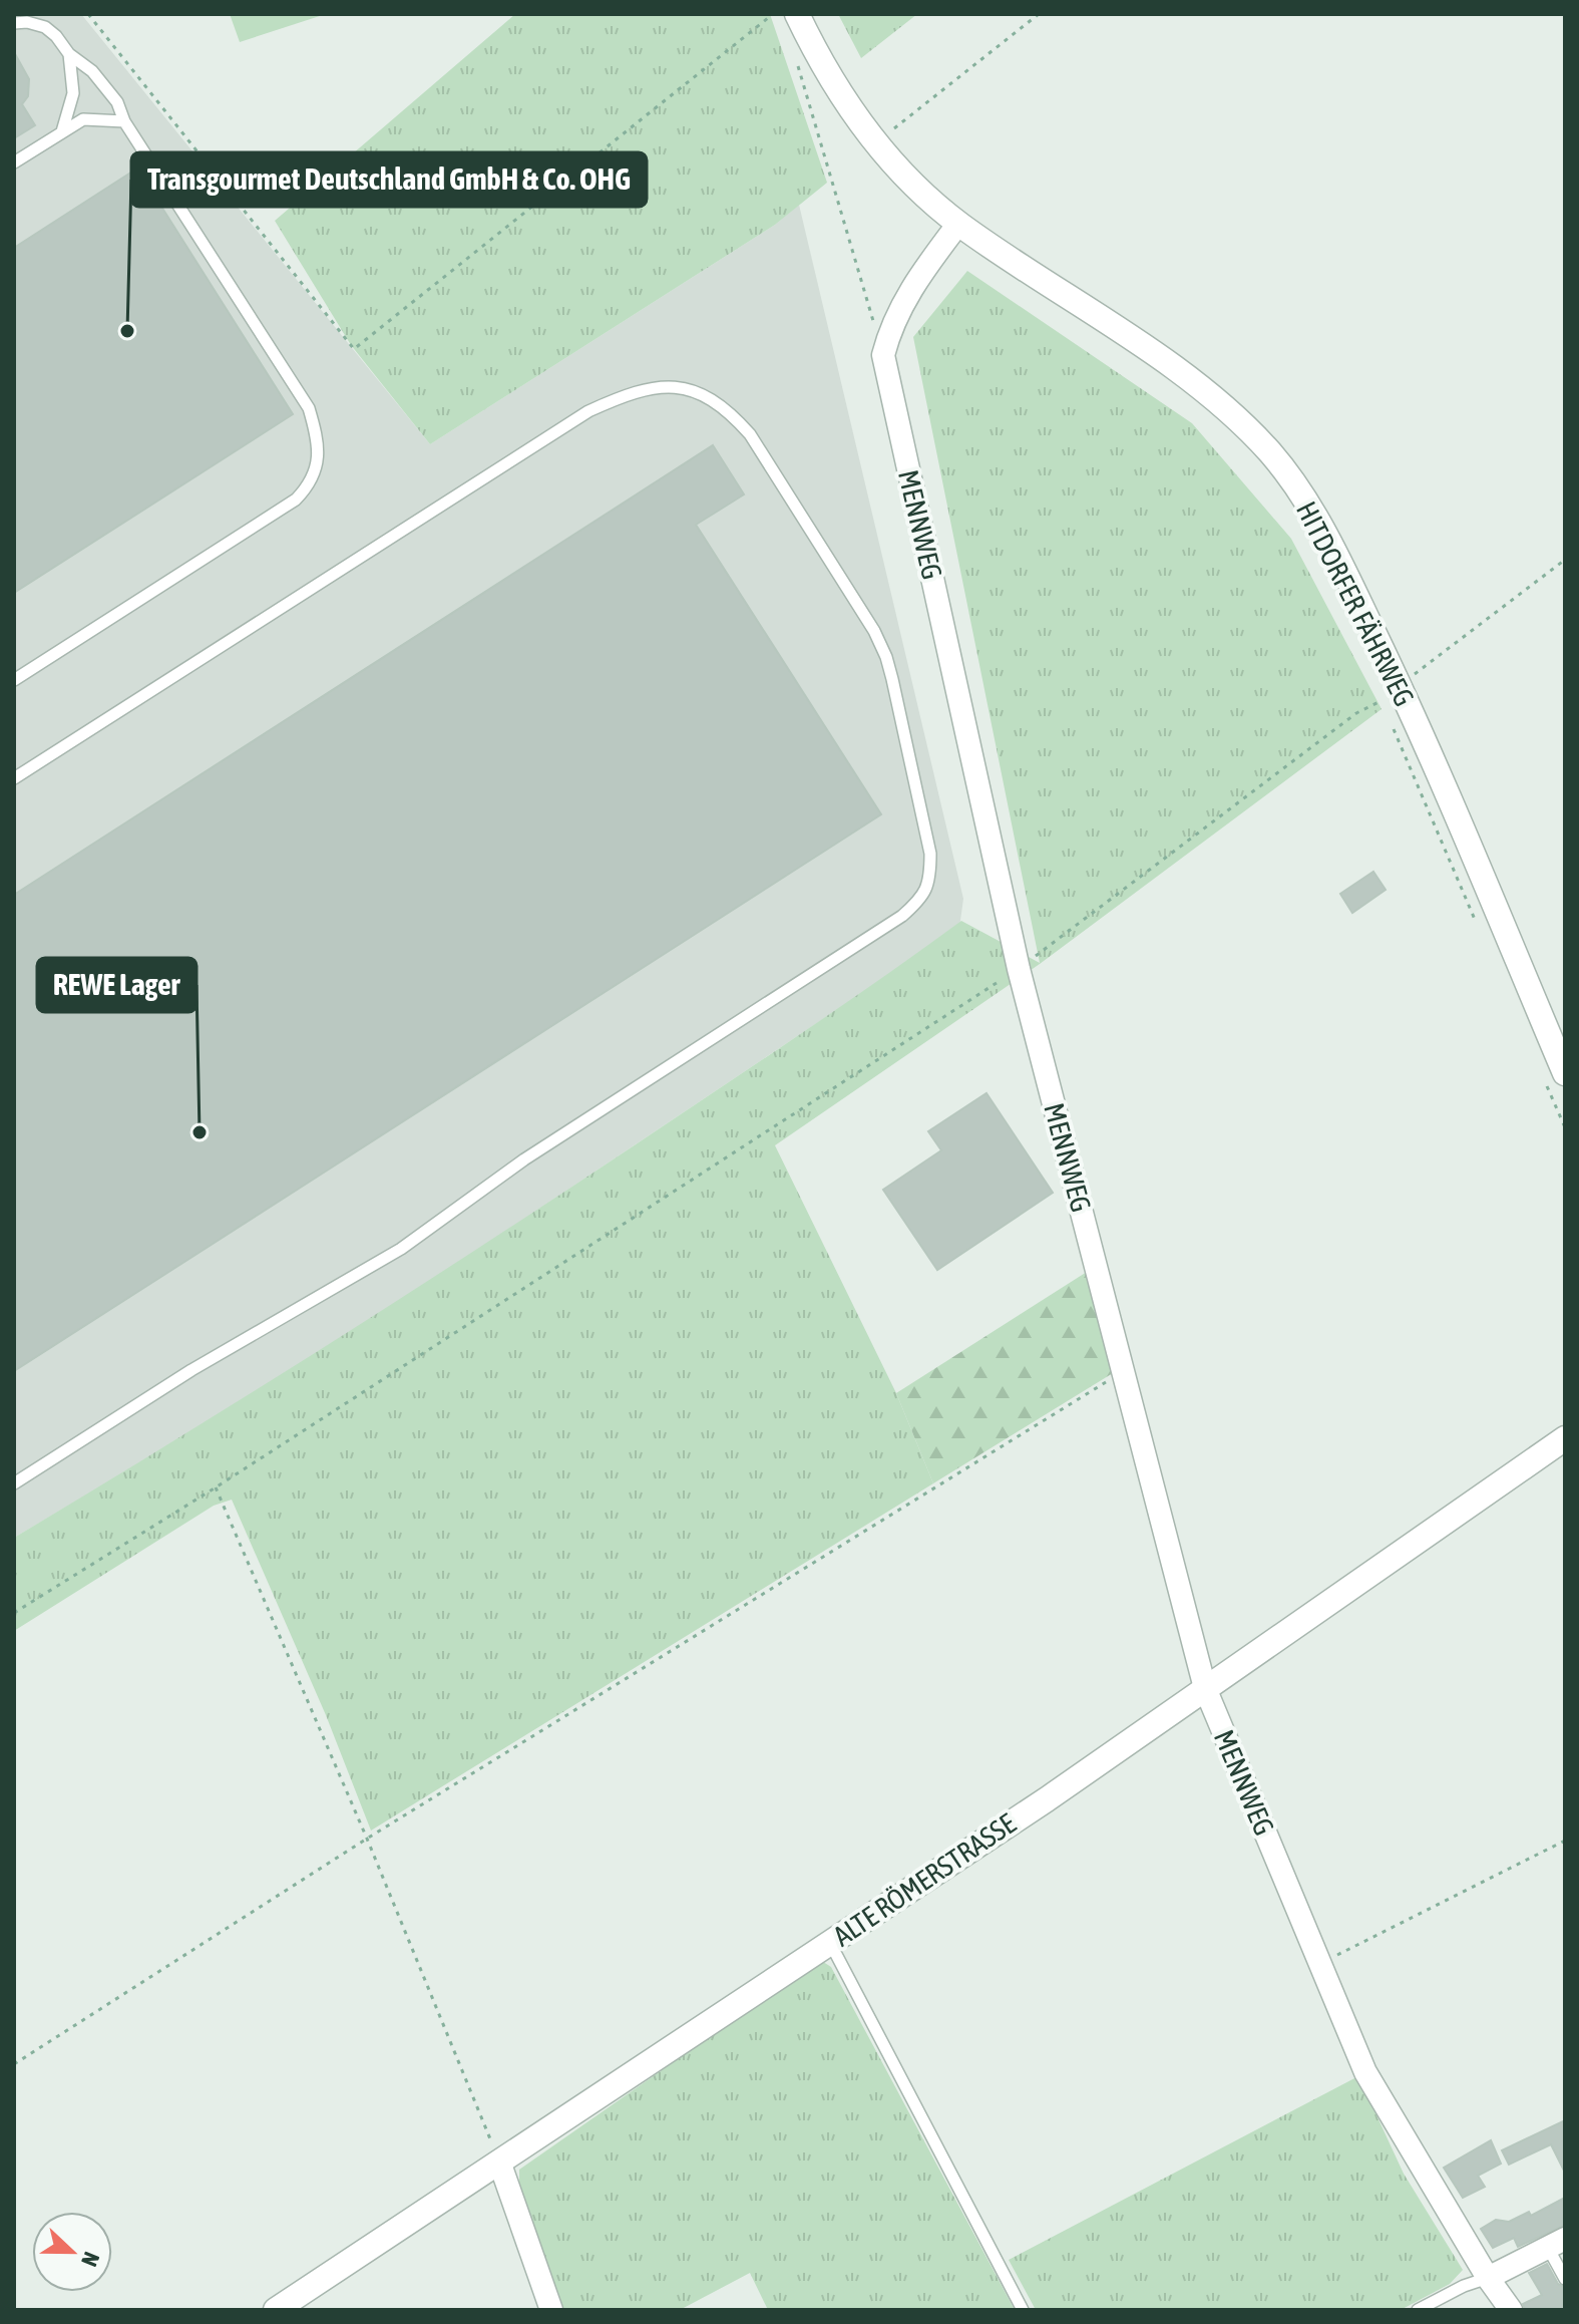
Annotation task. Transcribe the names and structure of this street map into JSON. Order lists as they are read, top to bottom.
{
  "streets": {
    "street": ["MENNWEG", "HITDORFER FÄHRWEG", "ALTE RÖMERSTRASSE"]
  },
  "crossings": [
    ["MENNWEG", "ALTE RÖMERSTRASSE"]
  ],
  "places": ["Transgourmet Deutschland GmbH & Co. OHG", "REWE Lager"],
  "north": "right"
}
